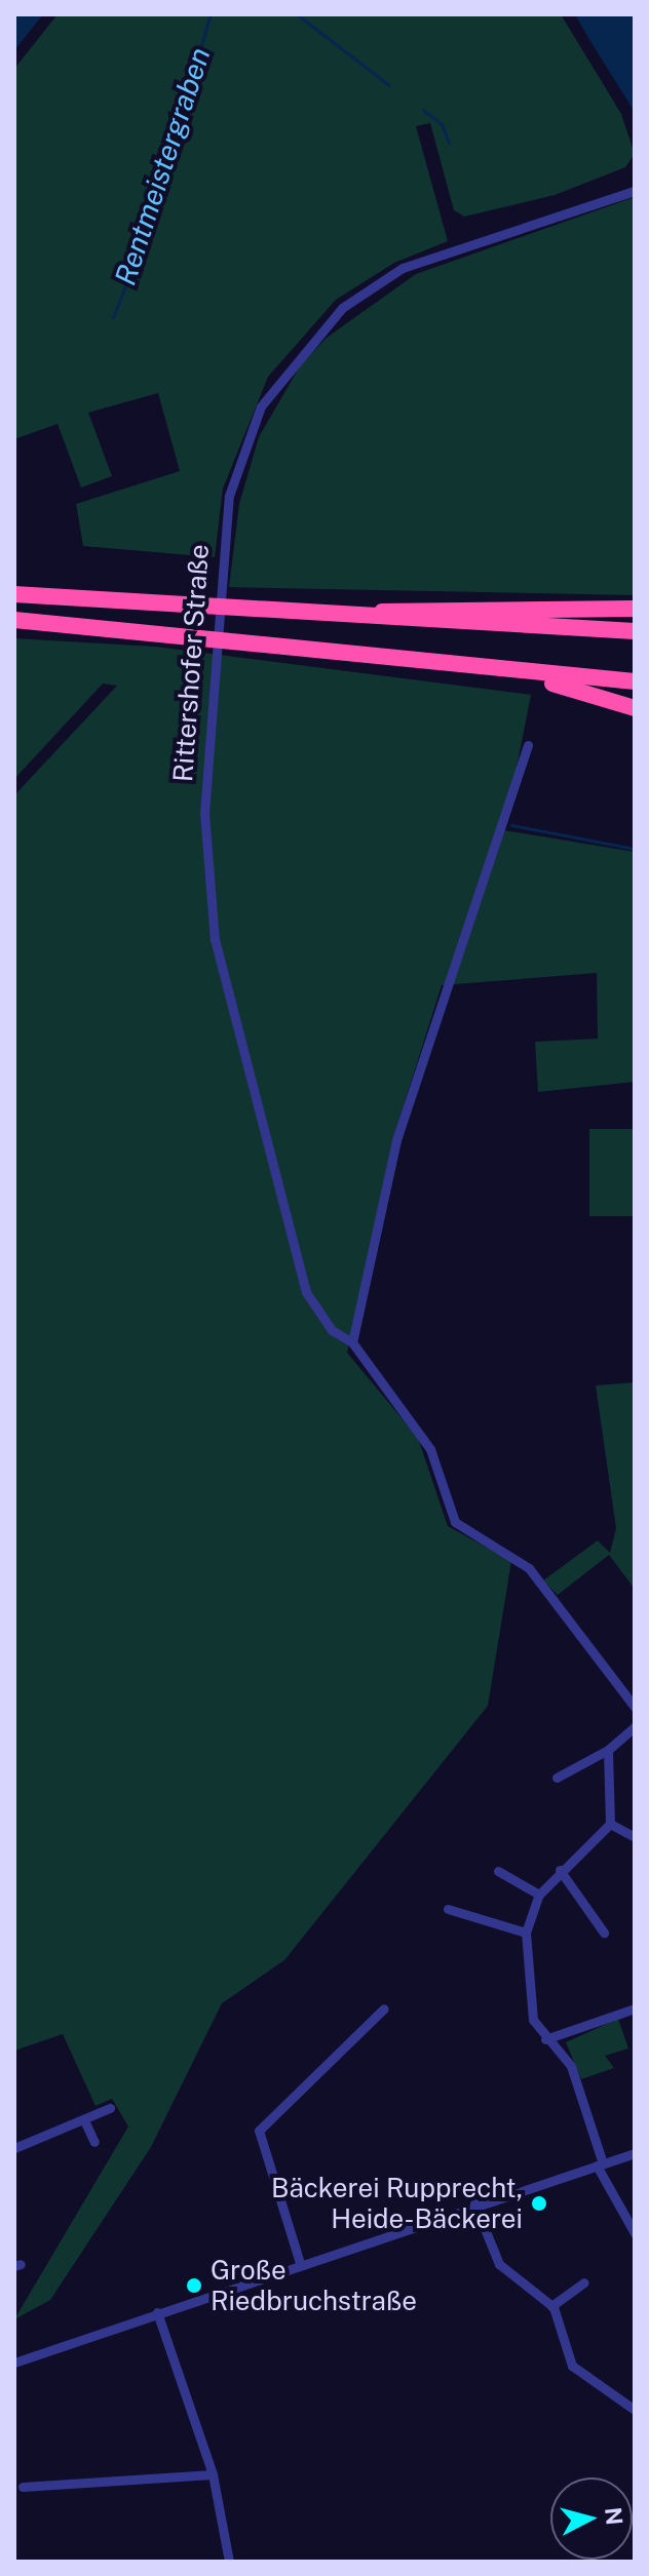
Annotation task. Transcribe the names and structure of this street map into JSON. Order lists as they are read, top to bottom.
{
  "streets": {
    "street": ["Rittershofer Straße"]
  },
  "water": ["Rentmeistergraben"],
  "places": ["Bäckerei Rupprecht, Heide-Bäckerei", "Große Riedbruchstraße"],
  "north": "right"
}
